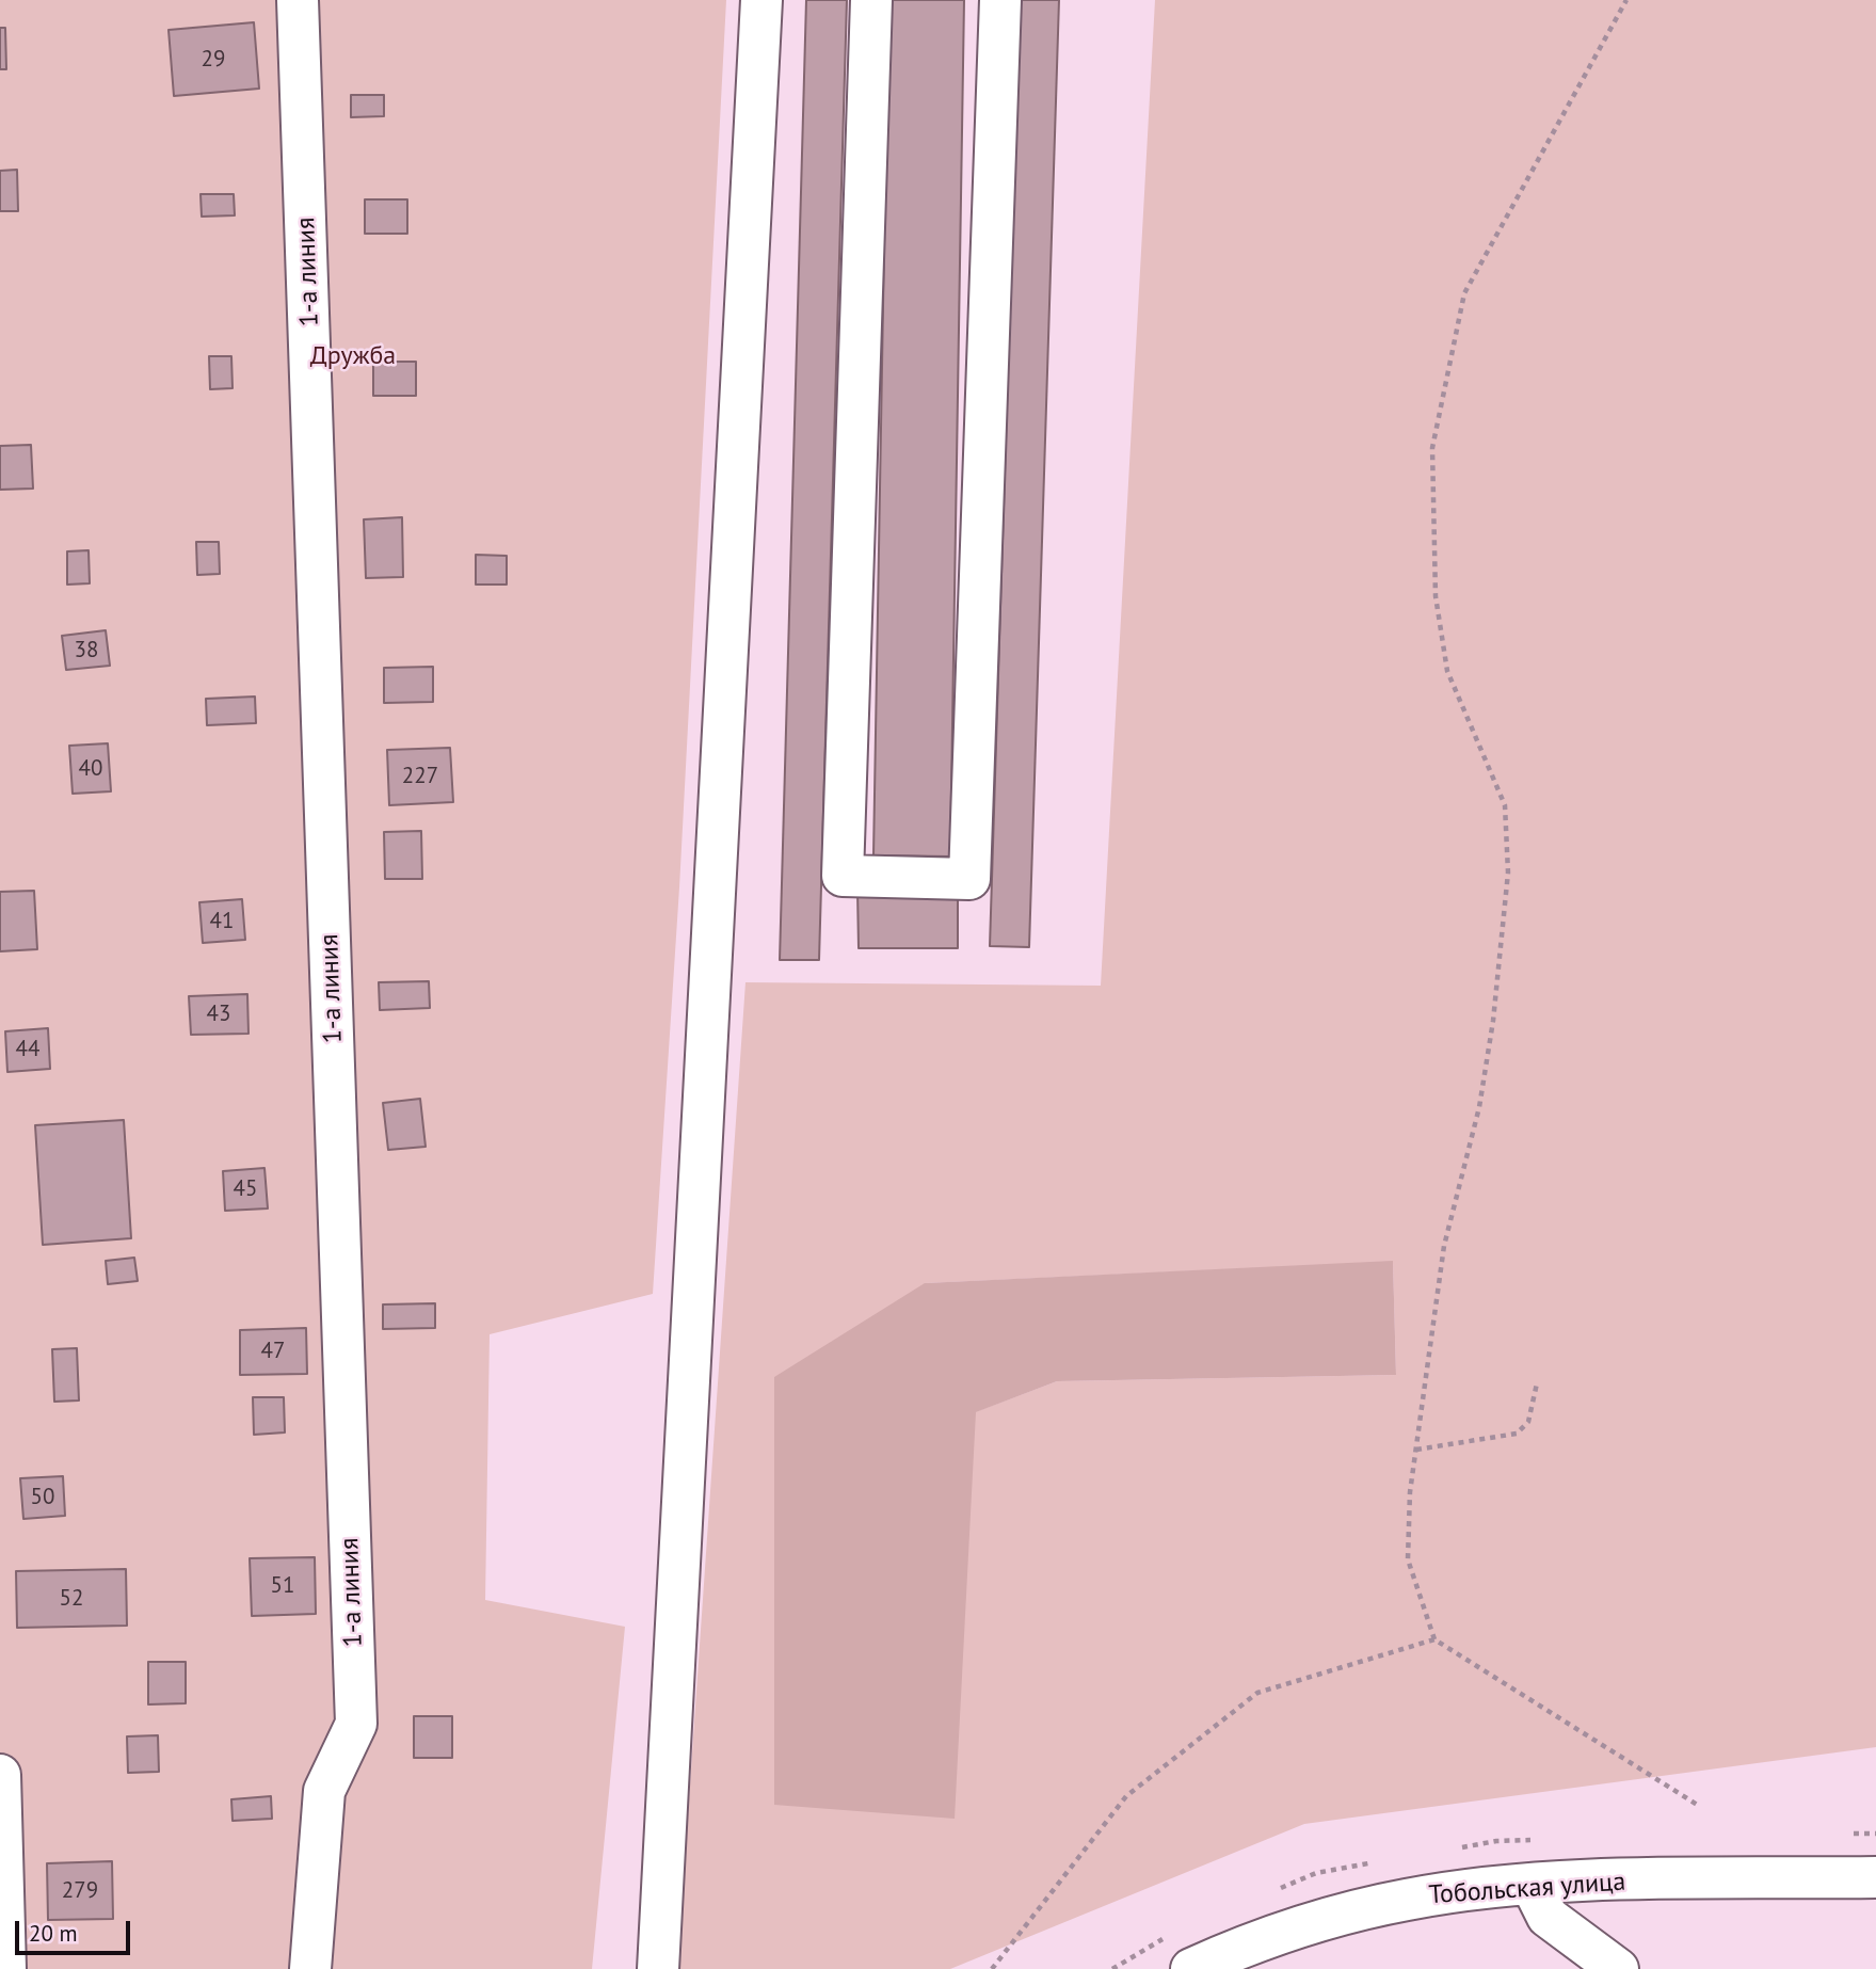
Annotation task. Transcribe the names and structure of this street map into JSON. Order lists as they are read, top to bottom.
{
  "streets": {
    "street": ["1-а линия", "Тобольская улица"]
  },
  "parks": ["Дружба"],
  "house_numbers": [
    "29",
    "38",
    "40",
    "227",
    "41",
    "43",
    "44",
    "45",
    "47",
    "50",
    "51",
    "52",
    "279"
  ],
  "scale_bar": "20 m"
}
